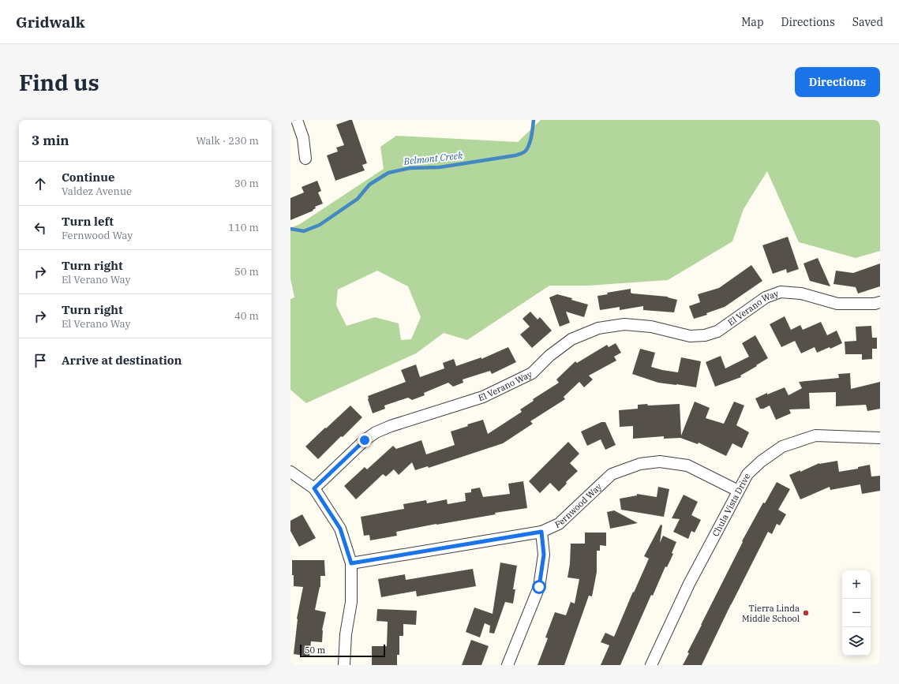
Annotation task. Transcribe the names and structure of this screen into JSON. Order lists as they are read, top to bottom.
{
  "streets": {
    "street": ["El Verano Way", "Fernwood Way", "Chula Vista Drive"]
  },
  "crossings": [
    ["Fernwood Way", "Chula Vista Drive"]
  ],
  "water": ["Belmont Creek"],
  "places": ["Tierra Linda Middle School"],
  "scale_bar": "50 m",
  "page": {
    "header": "Gridwalk",
    "nav": ["Map", "Directions", "Saved"],
    "buttons": "Directions",
    "title": "Find us",
    "heading": ["3 min", "Walk · 230 m"],
    "list": [
      ["Continue", "Valdez Avenue", "30 m"],
      ["Turn left", "Fernwood Way", "110 m"],
      ["Turn right", "El Verano Way", "50 m"],
      ["Turn right", "El Verano Way", "40 m"],
      "Arrive at destination"
    ],
    "map_buttons": ["+", "−"],
    "scale": "50 m"
  }
}
